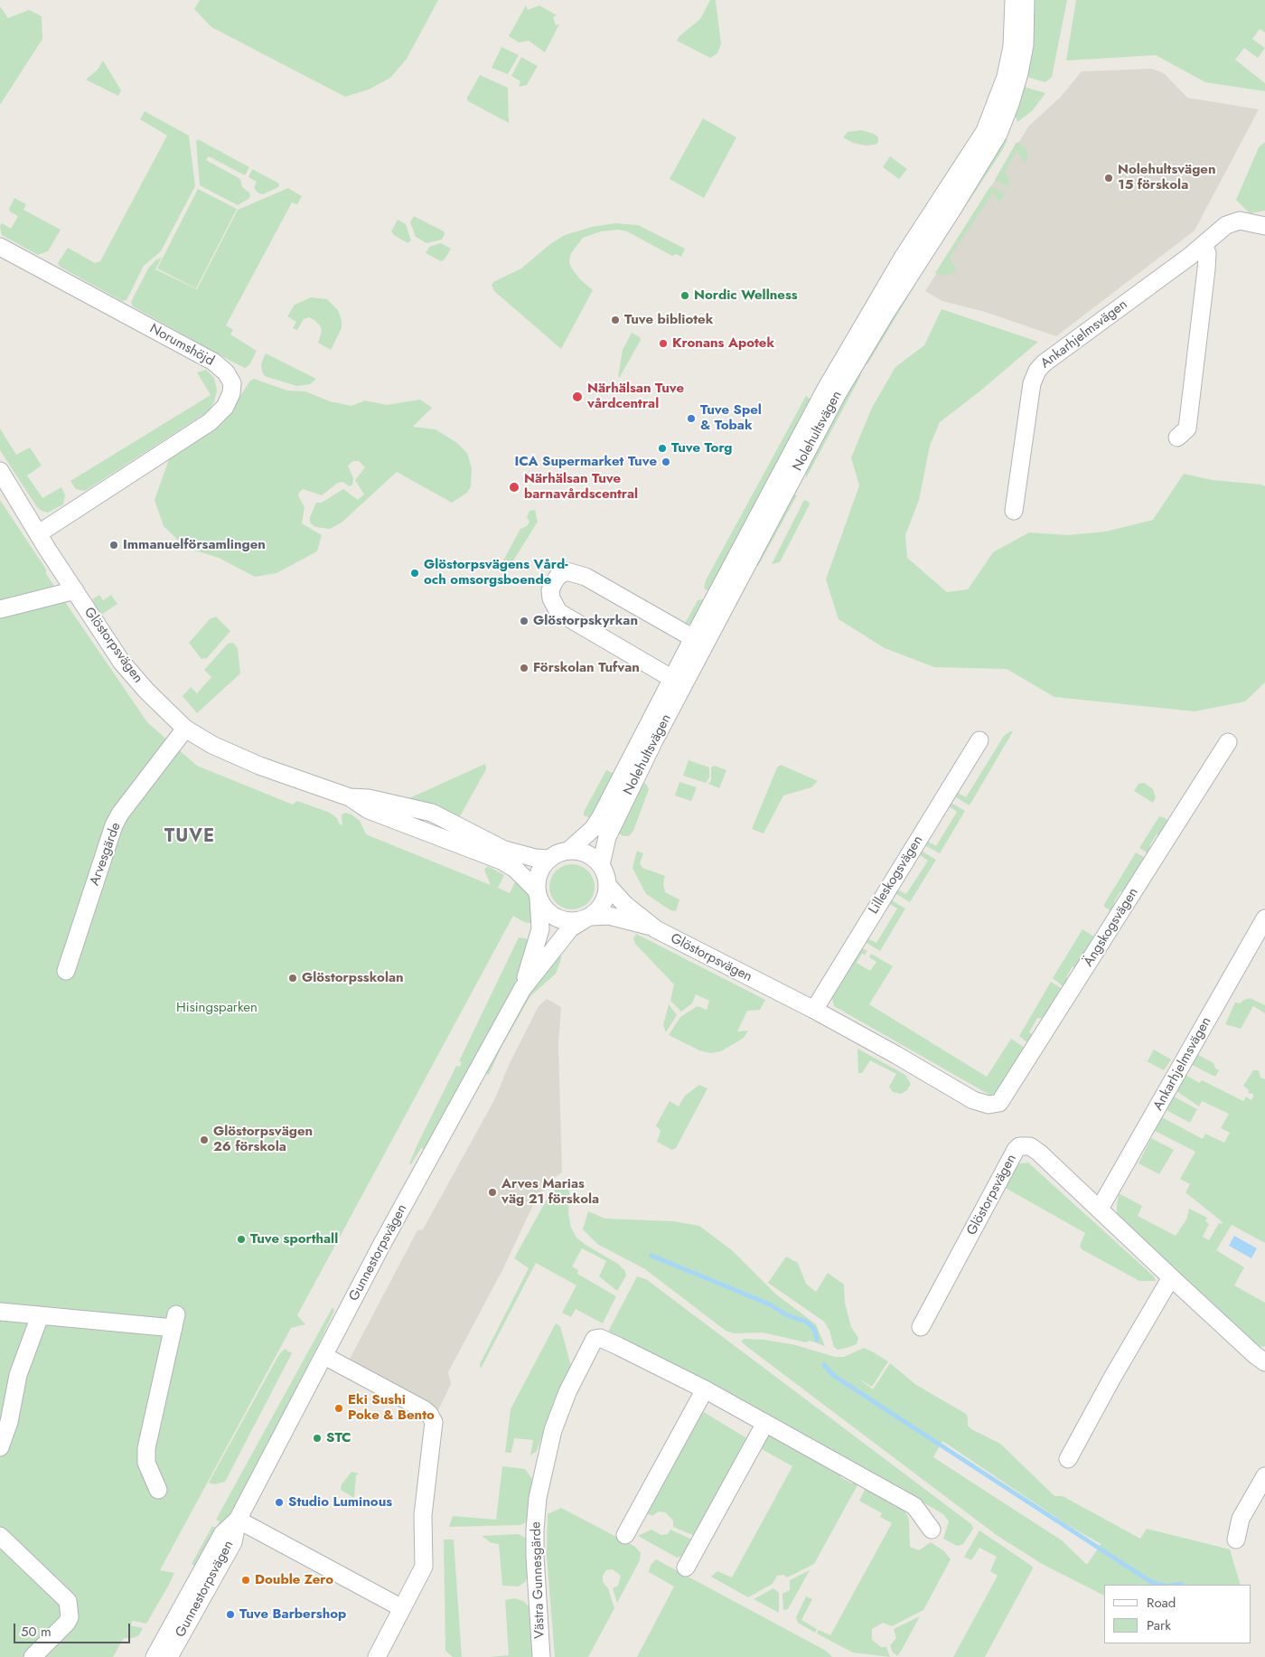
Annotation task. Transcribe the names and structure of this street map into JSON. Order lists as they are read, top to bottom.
{
  "streets": {
    "street": [
      "Ankarhjelmsvägen",
      "Norumshöjd",
      "Nolehultsvägen",
      "Glöstorpsvägen",
      "Arvesgärde",
      "Lilleskogsvägen",
      "Ängskogsvägen",
      "Gunnestorpsvägen",
      "Västra Gunnesgärde"
    ]
  },
  "crossings": [
    ["Ankarhjelmsvägen", "Glöstorpsvägen"],
    ["Norumshöjd", "Glöstorpsvägen"],
    ["Nolehultsvägen", "Glöstorpsvägen"],
    ["Nolehultsvägen", "Gunnestorpsvägen"],
    ["Glöstorpsvägen", "Arvesgärde"],
    ["Glöstorpsvägen", "Lilleskogsvägen"],
    ["Glöstorpsvägen", "Ängskogsvägen"],
    ["Glöstorpsvägen", "Gunnestorpsvägen"]
  ],
  "districts": ["TUVE"],
  "parks": ["Hisingsparken"],
  "places": [
    "Nolehultsvägen 15 förskola",
    "Nordic Wellness",
    "Tuve bibliotek",
    "Kronans Apotek",
    "Närhälsan Tuve vårdcentral",
    "Tuve Spel & Tobak",
    "Tuve Torg",
    "ICA Supermarket Tuve",
    "Närhälsan Tuve barnavårdscentral",
    "Immanuelförsamlingen",
    "Glöstorpsvägens Vård- och omsorgsboende",
    "Glöstorpskyrkan",
    "Förskolan Tufvan",
    "Glöstorpsskolan",
    "Glöstorpsvägen 26 förskola",
    "Arves Marias väg 21 förskola",
    "Tuve sporthall",
    "Eki Sushi Poke & Bento",
    "STC",
    "Studio Luminous",
    "Double Zero",
    "Tuve Barbershop"
  ],
  "legend": ["Road", "Park"],
  "scale_bar": "50 m"
}
